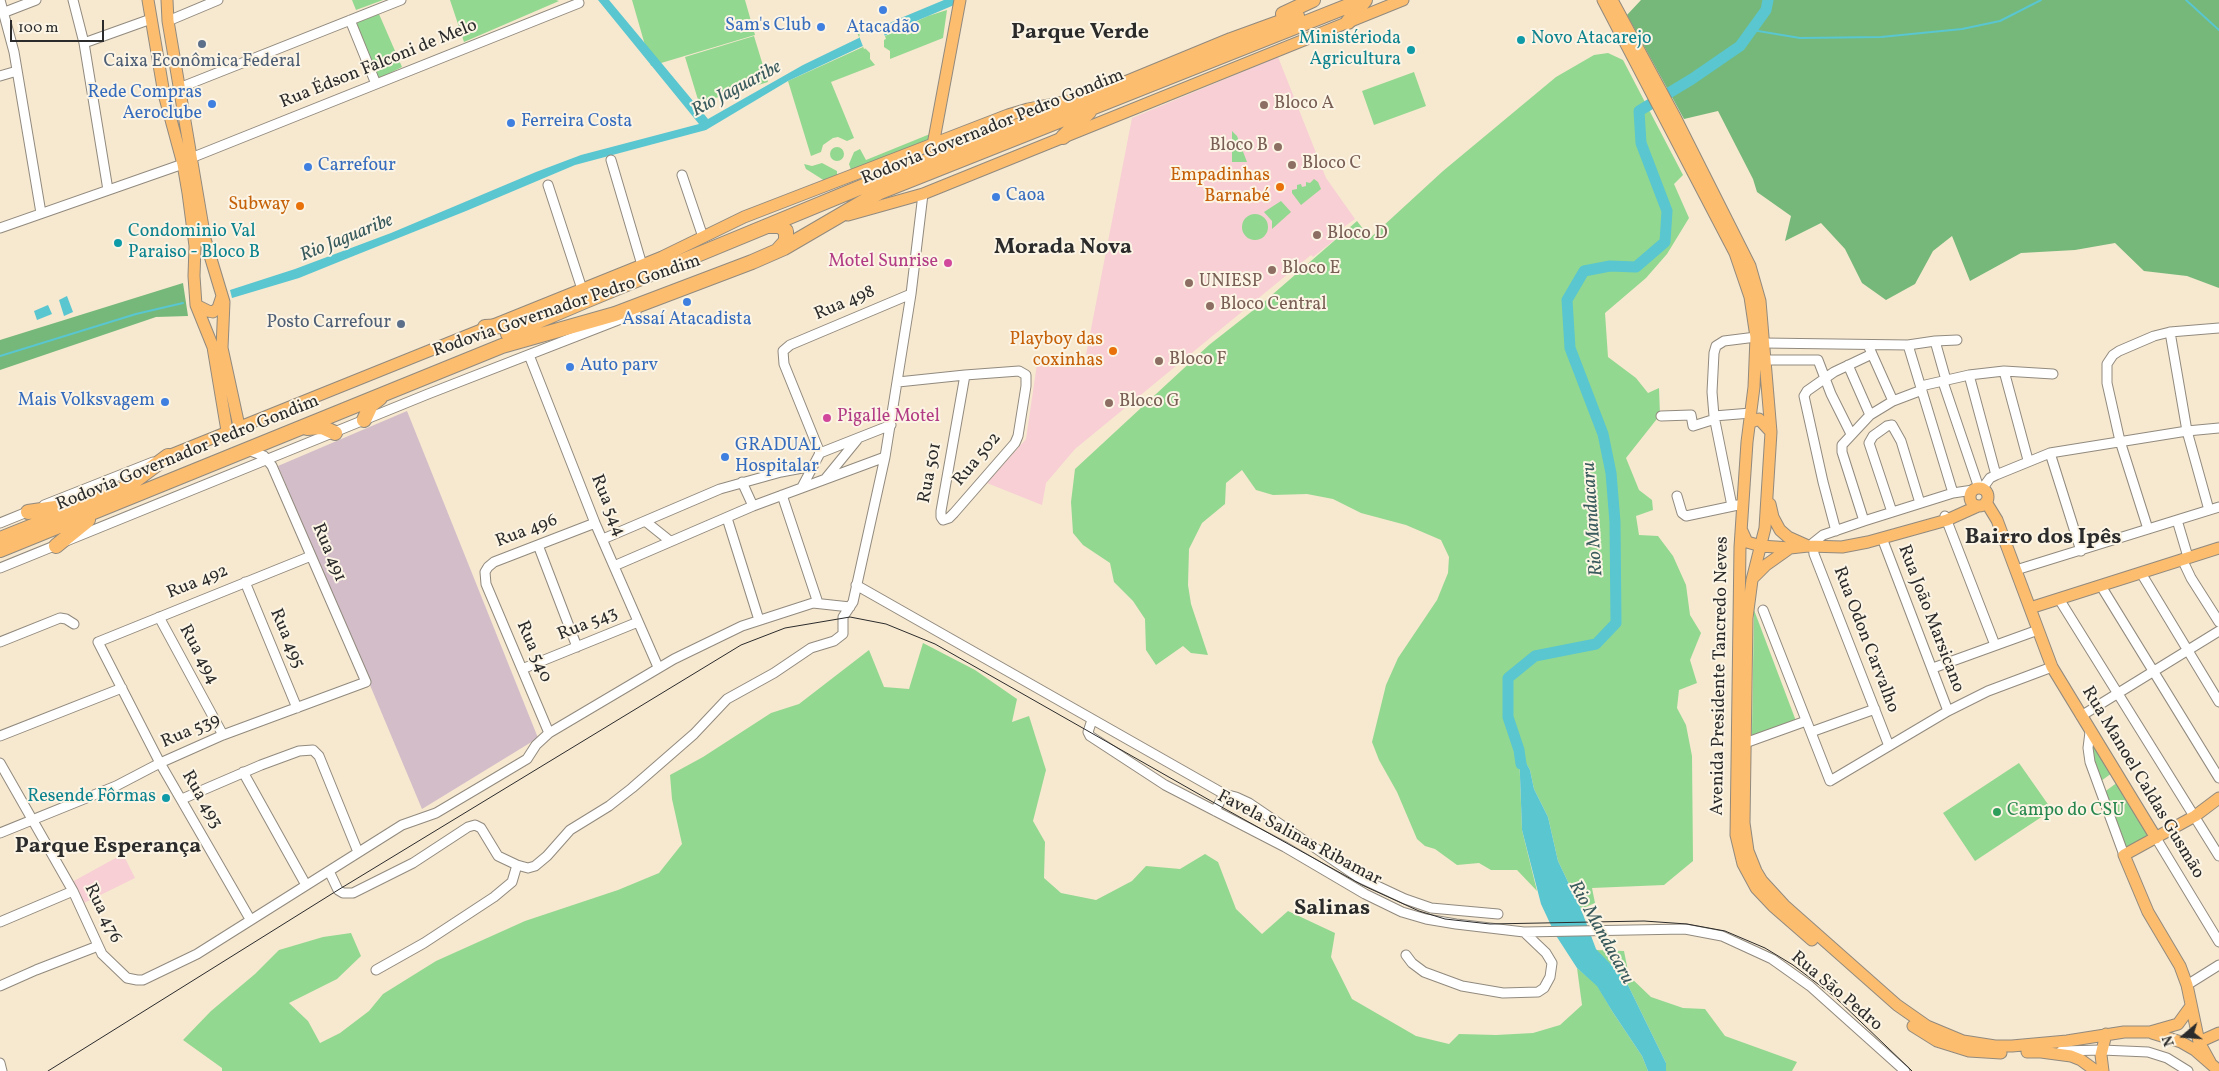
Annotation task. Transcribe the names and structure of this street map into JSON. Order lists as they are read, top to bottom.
{
  "streets": {
    "highway": ["Rodovia Governador Pedro Gondim"],
    "main road": ["Avenida Presidente Tancredo Neves", "Rua Manoel Caldas Gusmão"],
    "street": [
      "Rua Édson Falconi de Melo",
      "Rua 498",
      "Rua 502",
      "Rua 501",
      "Rua 544",
      "Rua 496",
      "Rua 491",
      "Rua 492",
      "Rua João Marsicano",
      "Rua 543",
      "Rua 495",
      "Rua Odon Carvalho",
      "Rua 540",
      "Rua 494",
      "Rua 539",
      "Rua 493",
      "Favela Salinas Ribamar",
      "Rua 476",
      "Rua São Pedro"
    ]
  },
  "crossings": [
    ["Rua 502", "Rua 501"],
    ["Rua 544", "Rua 496"],
    ["Rua 544", "Rua 543"],
    ["Rua 544", "Rua 476"],
    ["Rua 496", "Rua 540"],
    ["Rua 491", "Rua 492"],
    ["Rua 491", "Rua 539"],
    ["Rua 492", "Rua 495"],
    ["Rua 492", "Rua 494"],
    ["Rua 492", "Rua 493"],
    ["Rua 543", "Rua 540"],
    ["Rua 495", "Rua 539"],
    ["Rua 540", "Rua 476"],
    ["Rua 494", "Rua 539"],
    ["Rua 539", "Rua 493"],
    ["Rua 539", "Rua 476"],
    ["Rua 493", "Rua 476"],
    ["Favela Salinas Ribamar", "Rua São Pedro"]
  ],
  "districts": [
    "Parque Verde",
    "Morada Nova",
    "Bairro dos Ipês",
    "Parque Esperança",
    "Salinas"
  ],
  "water": ["Rio Jaguaribe", "Rio Mandacaru"],
  "places": [
    "Atacadão",
    "Sam's Club",
    "Novo Atacarejo",
    "Caixa Econômica Federal",
    "Ministérioda Agricultura",
    "Rede Compras Aeroclube",
    "Bloco A",
    "Ferreira Costa",
    "Bloco B",
    "Bloco C",
    "Carrefour",
    "Empadinhas Barnabé",
    "Caoa",
    "Subway",
    "Bloco D",
    "Condominio Val Paraiso - Bloco B",
    "Motel Sunrise",
    "Bloco E",
    "UNIESP",
    "Assaí Atacadista",
    "Bloco Central",
    "Posto Carrefour",
    "Playboy das coxinhas",
    "Bloco F",
    "Auto parv",
    "Mais Volksvagem",
    "Bloco G",
    "Pigalle Motel",
    "GRADUAL Hospitalar",
    "Resende Fôrmas",
    "Campo do CSU"
  ],
  "scale_bar": "100 m",
  "north": "left"
}
